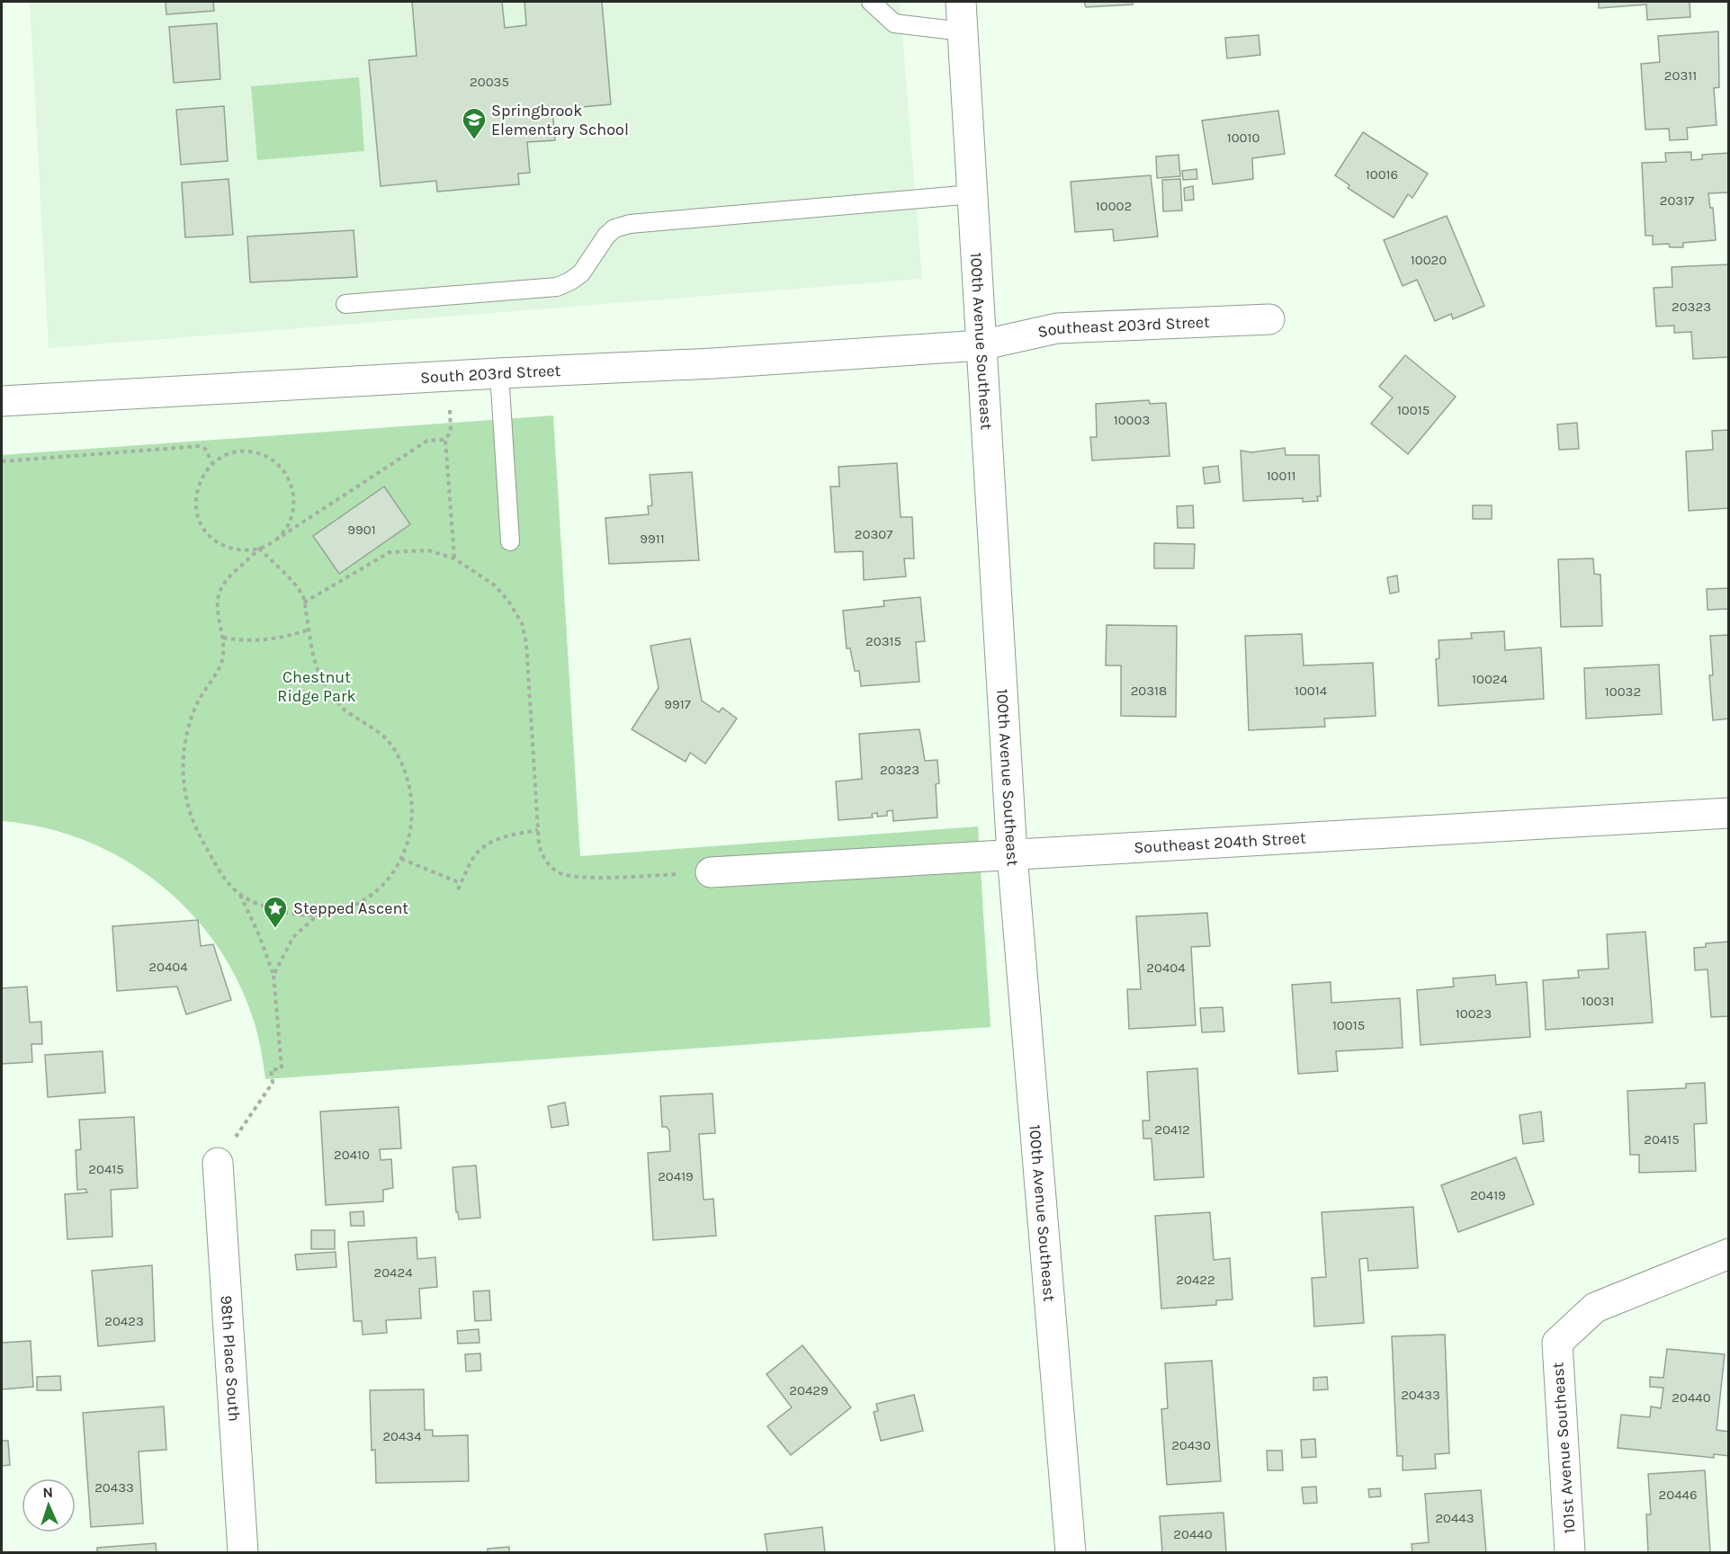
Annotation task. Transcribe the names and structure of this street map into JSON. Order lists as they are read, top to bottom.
{
  "streets": {
    "street": [
      "Southeast 203rd Street",
      "100th Avenue Southeast",
      "South 203rd Street",
      "Southeast 204th Street",
      "98th Place South",
      "101st Avenue Southeast"
    ]
  },
  "crossings": [
    ["Southeast 203rd Street", "100th Avenue Southeast"],
    ["Southeast 203rd Street", "South 203rd Street"],
    ["100th Avenue Southeast", "South 203rd Street"],
    ["100th Avenue Southeast", "Southeast 204th Street"]
  ],
  "parks": ["Chestnut Ridge Park"],
  "places": {
    "school or university": ["Springbrook Elementary School"],
    "place": ["Stepped Ascent"]
  },
  "house_numbers": [
    "20311",
    "20035",
    "10010",
    "10016",
    "20317",
    "10002",
    "10020",
    "20323",
    "10015",
    "10003",
    "10011",
    "9901",
    "20307",
    "9911",
    "20315",
    "10024",
    "20318",
    "10014",
    "10032",
    "9917",
    "20323",
    "20404",
    "20404",
    "10031",
    "10023",
    "10015",
    "20412",
    "20415",
    "20410",
    "20415",
    "20419",
    "20419",
    "20424",
    "20422",
    "20423",
    "20429",
    "20433",
    "20440",
    "20434",
    "20430",
    "20433",
    "20446",
    "20443",
    "20440"
  ],
  "north": "top"
}
